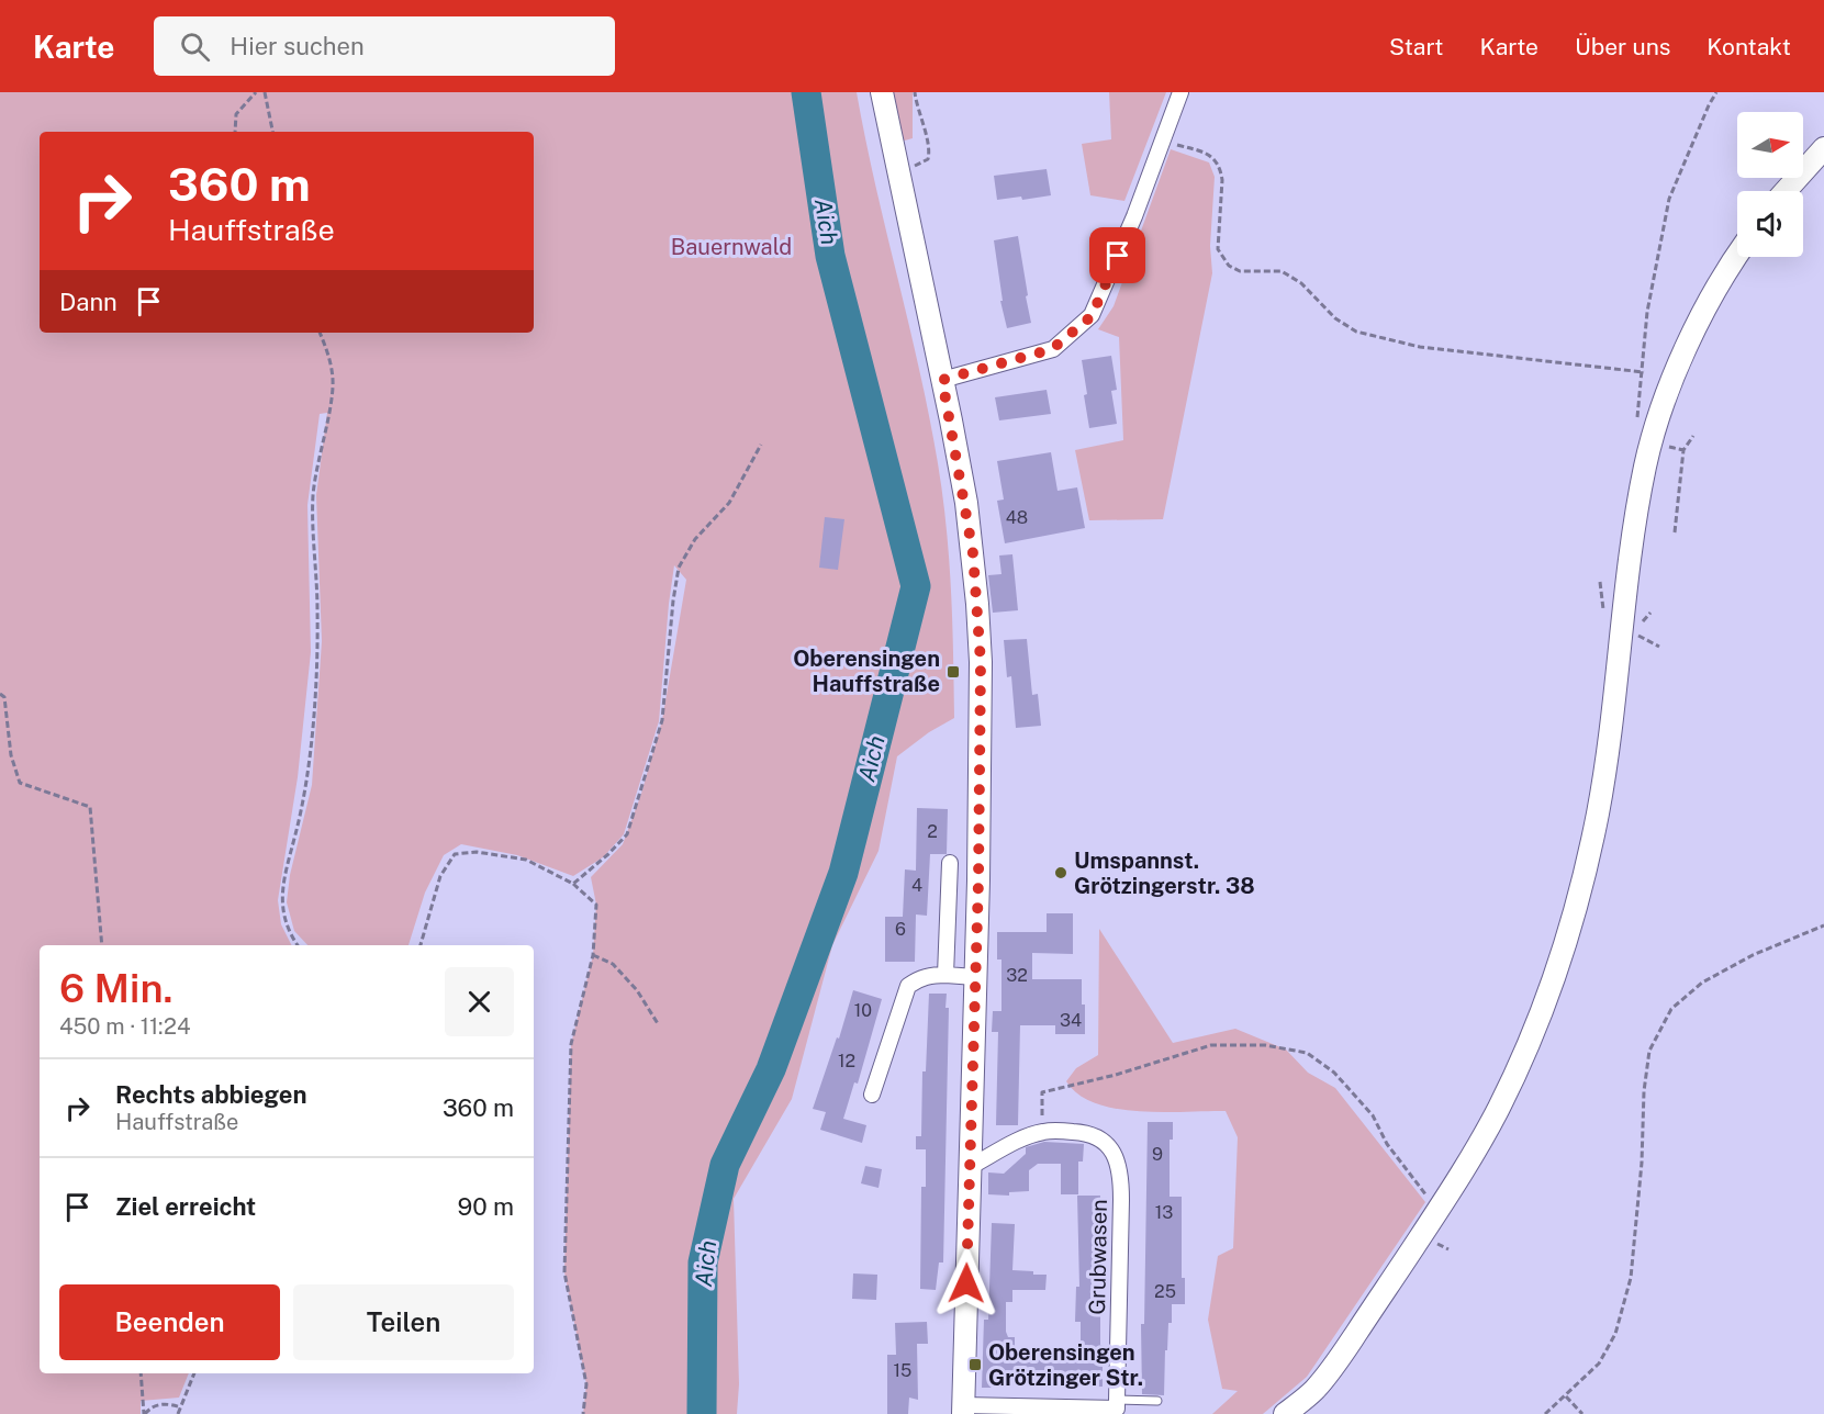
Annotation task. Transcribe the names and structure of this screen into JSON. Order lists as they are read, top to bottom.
{
  "streets": {
    "street": ["Grubwasen"]
  },
  "water": ["Aich"],
  "parks": ["Bauernwald"],
  "places": {
    "transit": ["Oberensingen Hauffstraße", "Oberensingen Grötzinger Str."],
    "other": ["Umspannst. Grötzingerstr. 38"]
  },
  "house_numbers": [
    "48",
    "2",
    "4",
    "6",
    "32",
    "10",
    "34",
    "12",
    "9",
    "13",
    "25",
    "15"
  ],
  "north": "right",
  "page": {
    "header": "Karte",
    "search": "Hier suchen",
    "nav": [
      "Start",
      "Karte",
      "Über uns",
      "Kontakt"
    ],
    "turn": ["360 m", "Hauffstraße"],
    "then": "Dann",
    "heading": ["6 Min.", "450 m · 11:24"],
    "list": [
      {
        "name": "Rechts abbiegen",
        "note": "Hauffstraße",
        "value": "360 m"
      },
      {
        "name": "Ziel erreicht",
        "value": "90 m"
      }
    ],
    "buttons": ["Beenden", "Teilen"]
  }
}
